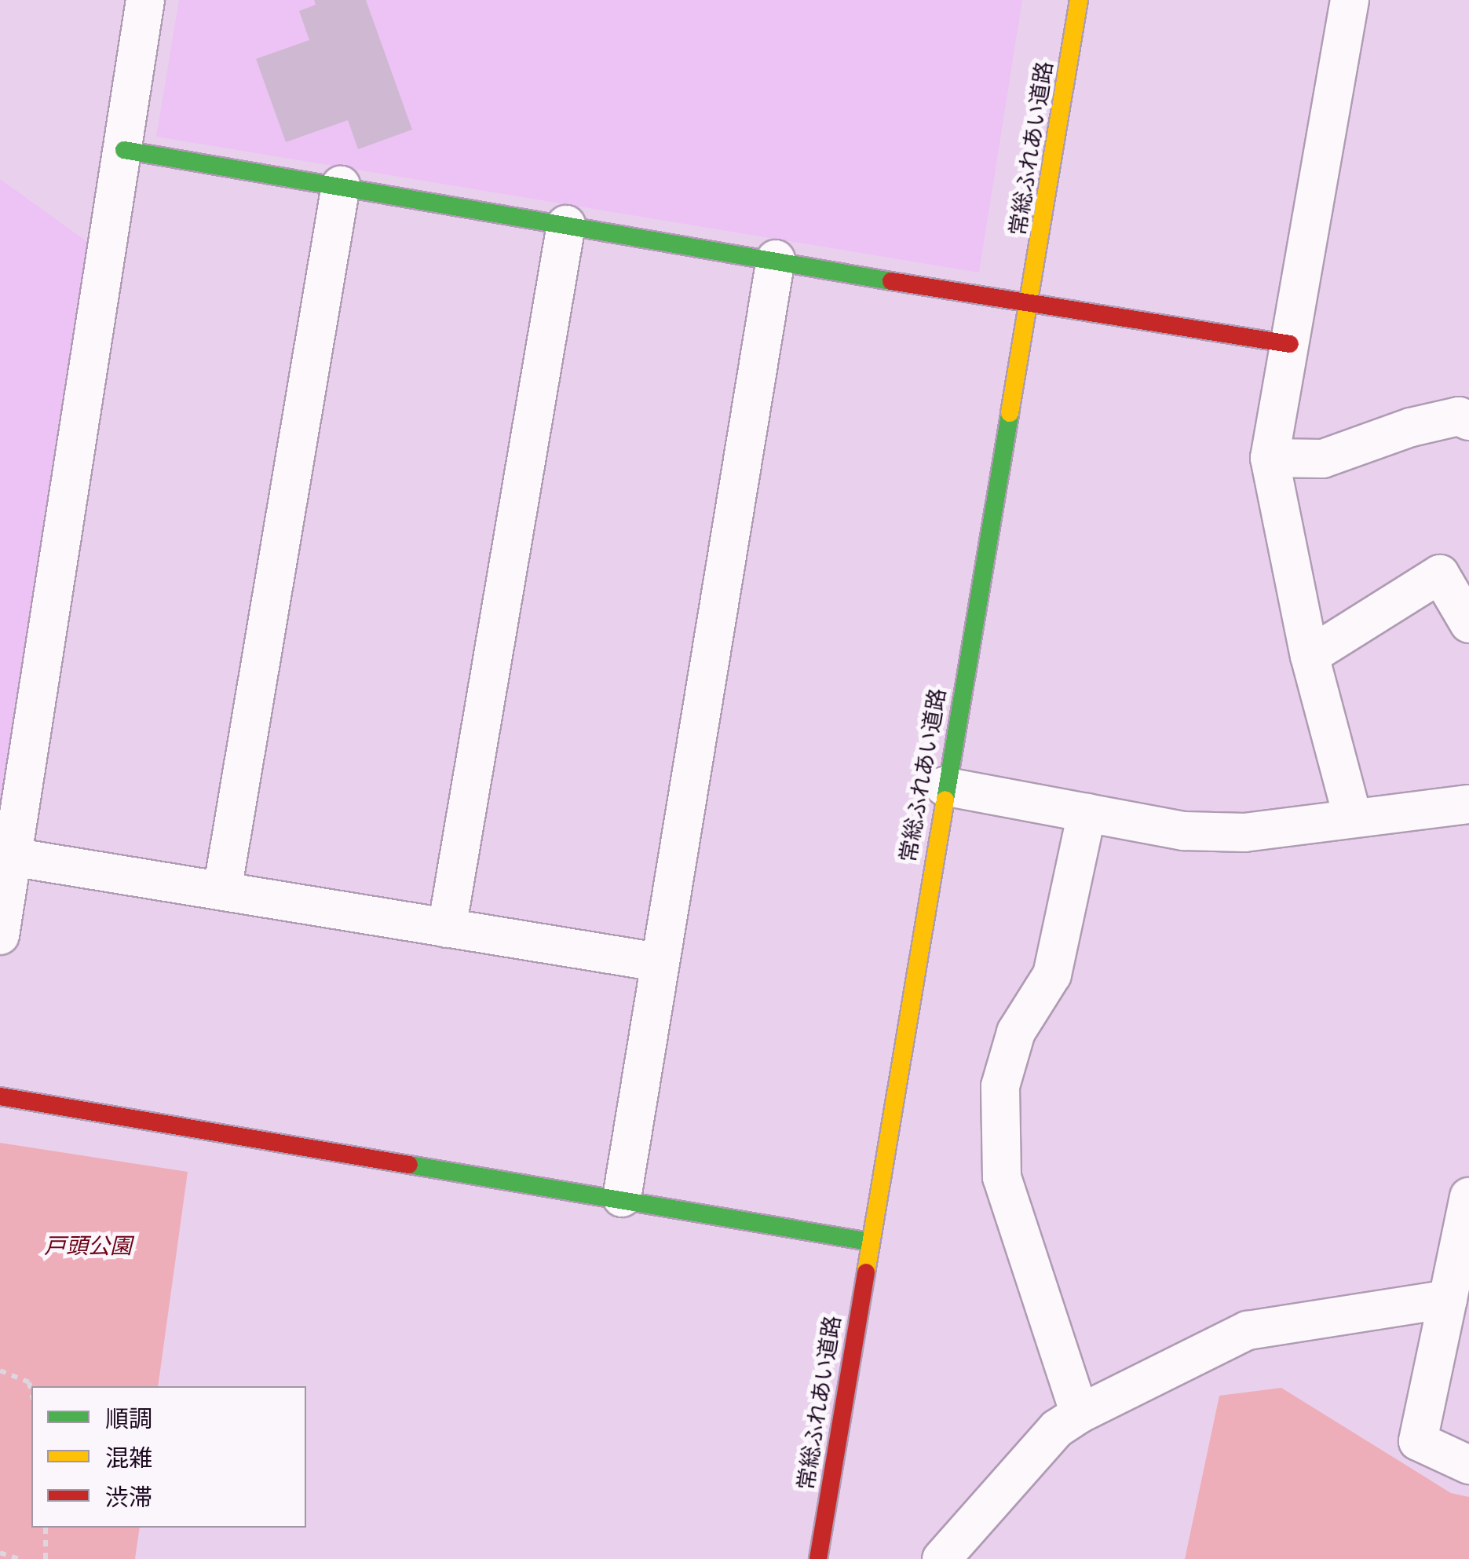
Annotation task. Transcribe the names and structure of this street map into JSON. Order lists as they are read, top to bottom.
{
  "streets": {
    "street": ["常総ふれあい道路"]
  },
  "parks": ["戸頭公園"],
  "legend": ["順調", "混雑", "渋滞"]
}
